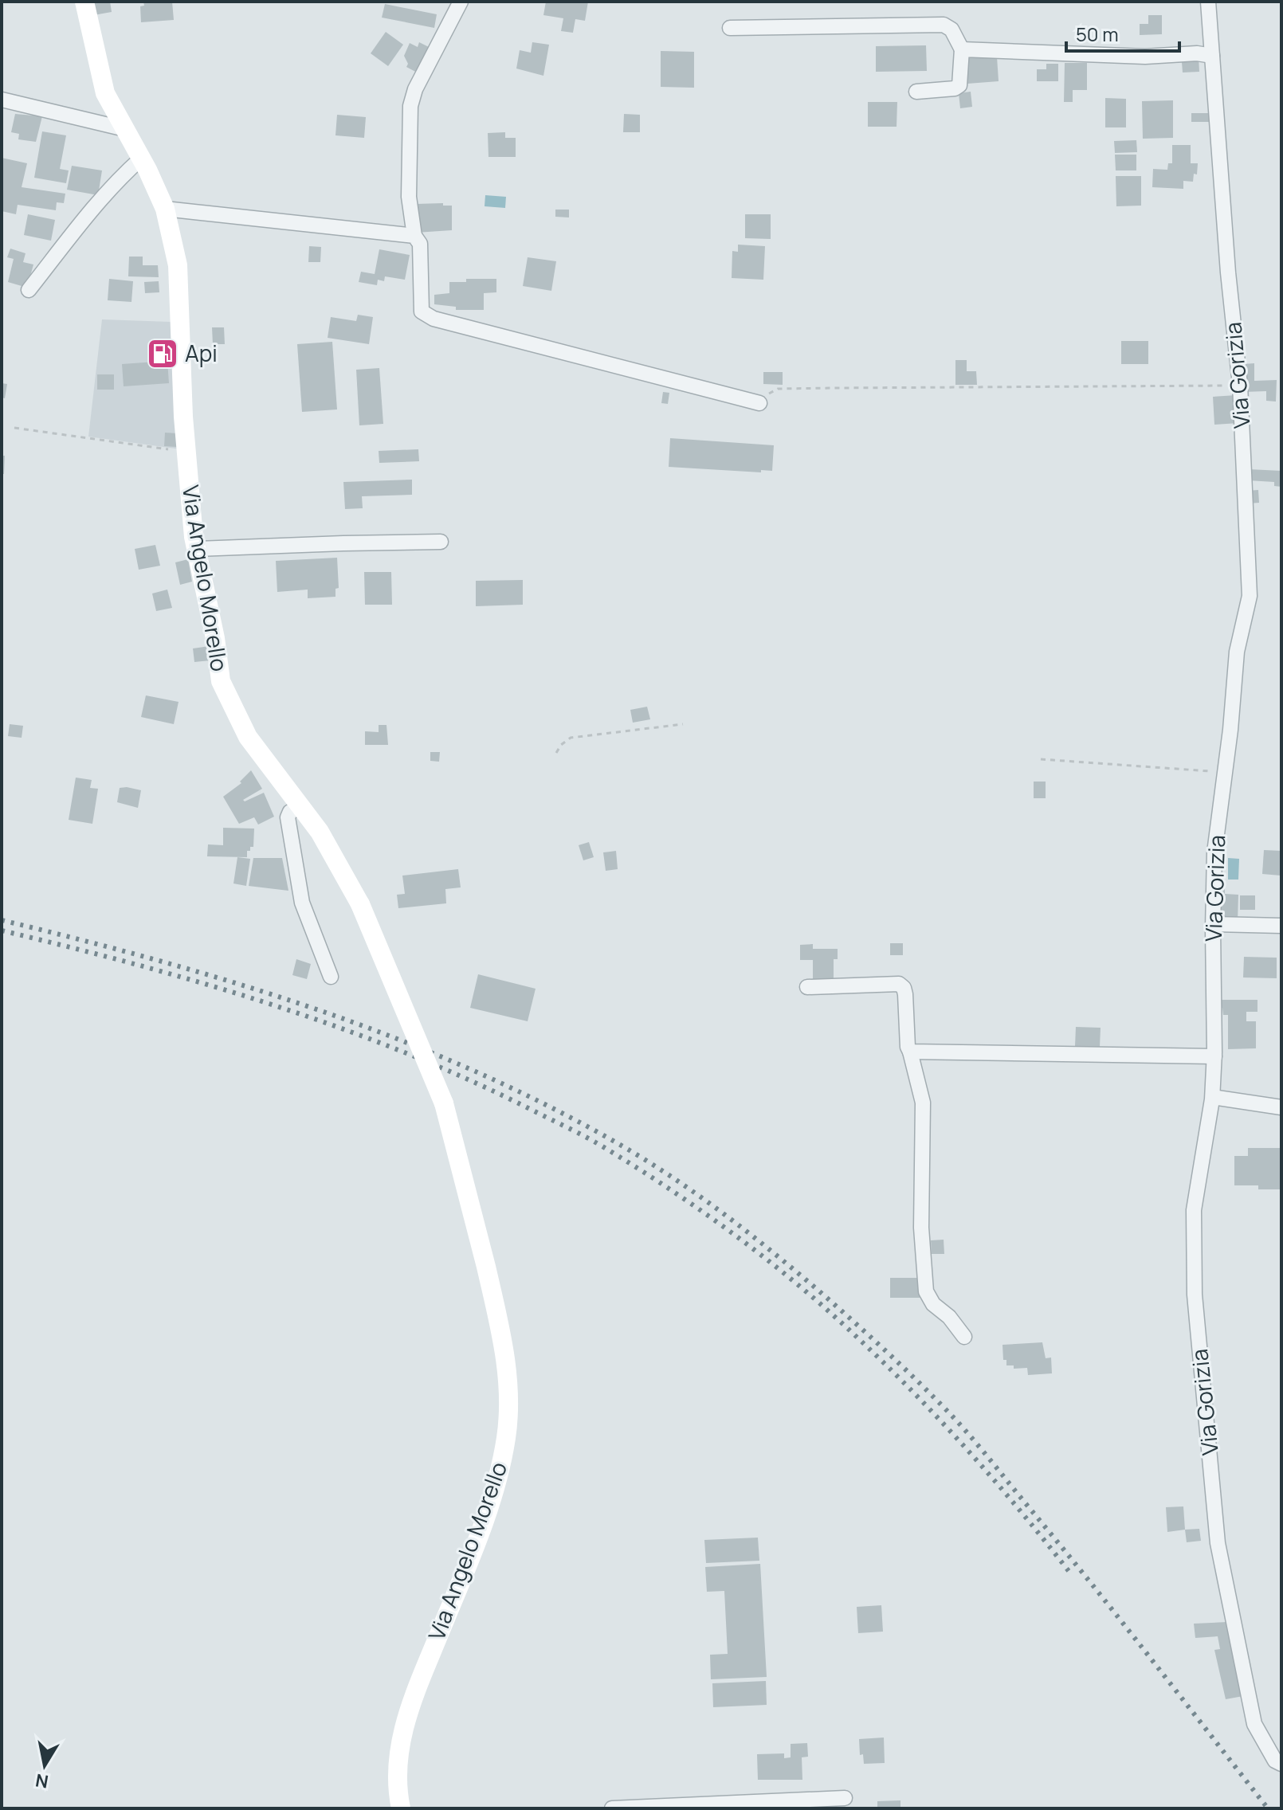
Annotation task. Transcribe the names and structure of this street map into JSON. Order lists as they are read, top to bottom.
{
  "streets": {
    "street": ["Via Gorizia", "Via Angelo Morello"]
  },
  "places": {
    "fuel station": ["Api"]
  },
  "scale_bar": "50 m",
  "north": "bottom"
}
